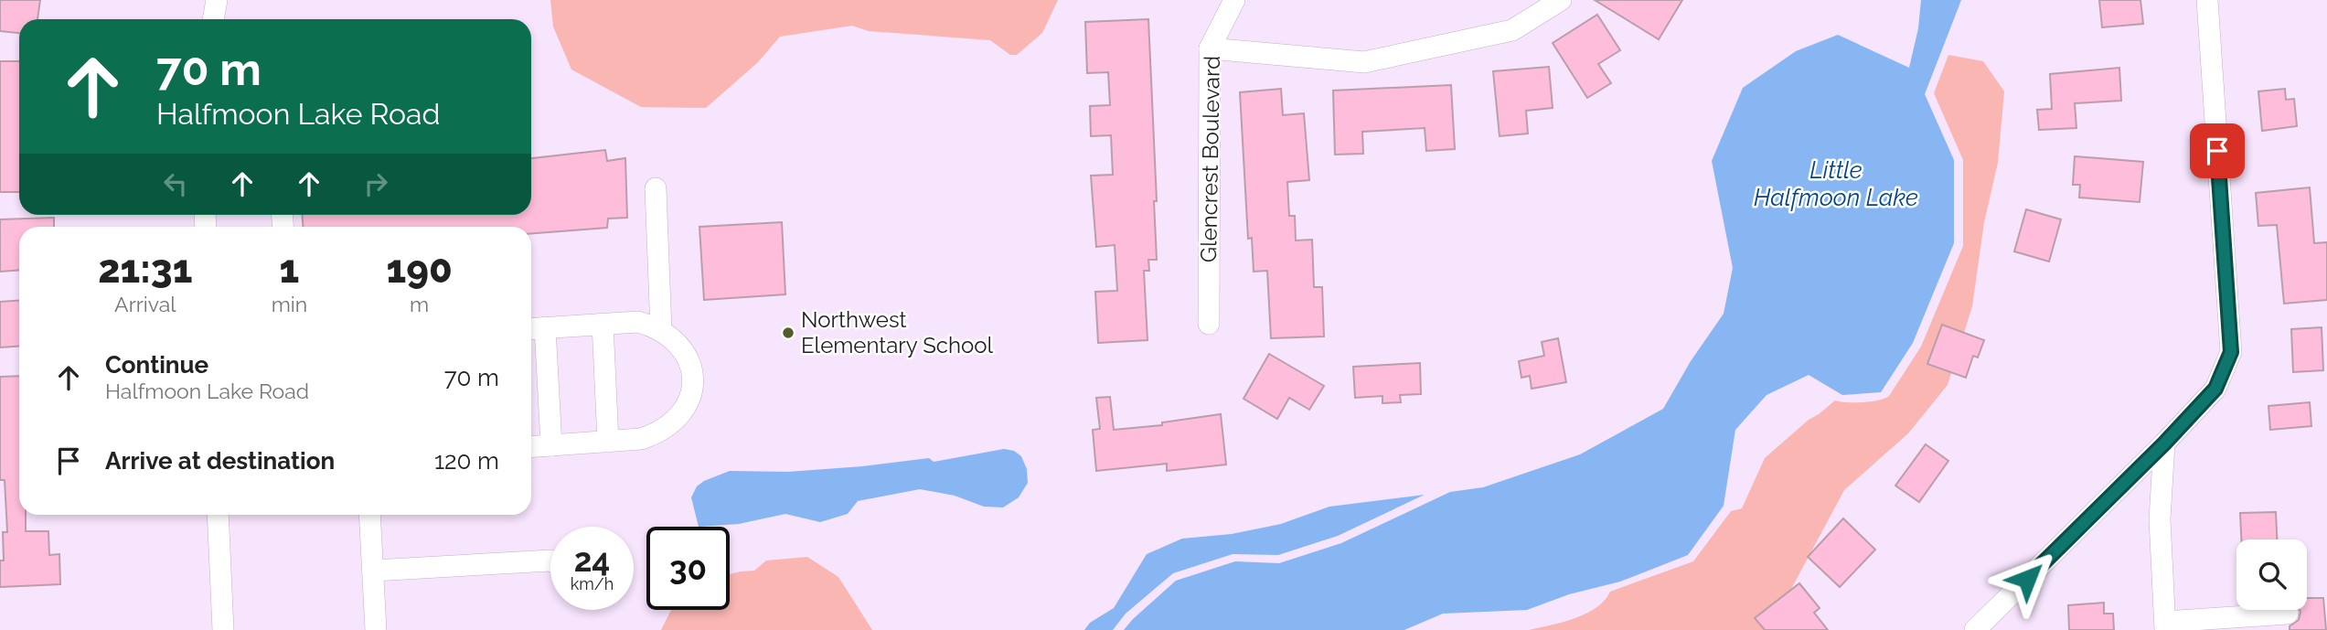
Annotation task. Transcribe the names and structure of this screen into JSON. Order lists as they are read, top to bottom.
{
  "streets": {
    "street": ["Glencrest Boulevard"]
  },
  "water": ["Little Halfmoon Lake"],
  "places": ["Northwest Elementary School"],
  "page": {
    "turn": ["70 m", "Halfmoon Lake Road"],
    "eta": [
      "21:31",
      "Arrival",
      "1",
      "min",
      "190",
      "m"
    ],
    "list": [
      {
        "name": "Continue",
        "note": "Halfmoon Lake Road",
        "value": "70 m"
      },
      {
        "name": "Arrive at destination",
        "value": "120 m"
      }
    ],
    "speed": "24 km/h",
    "limit": "30"
  }
}
